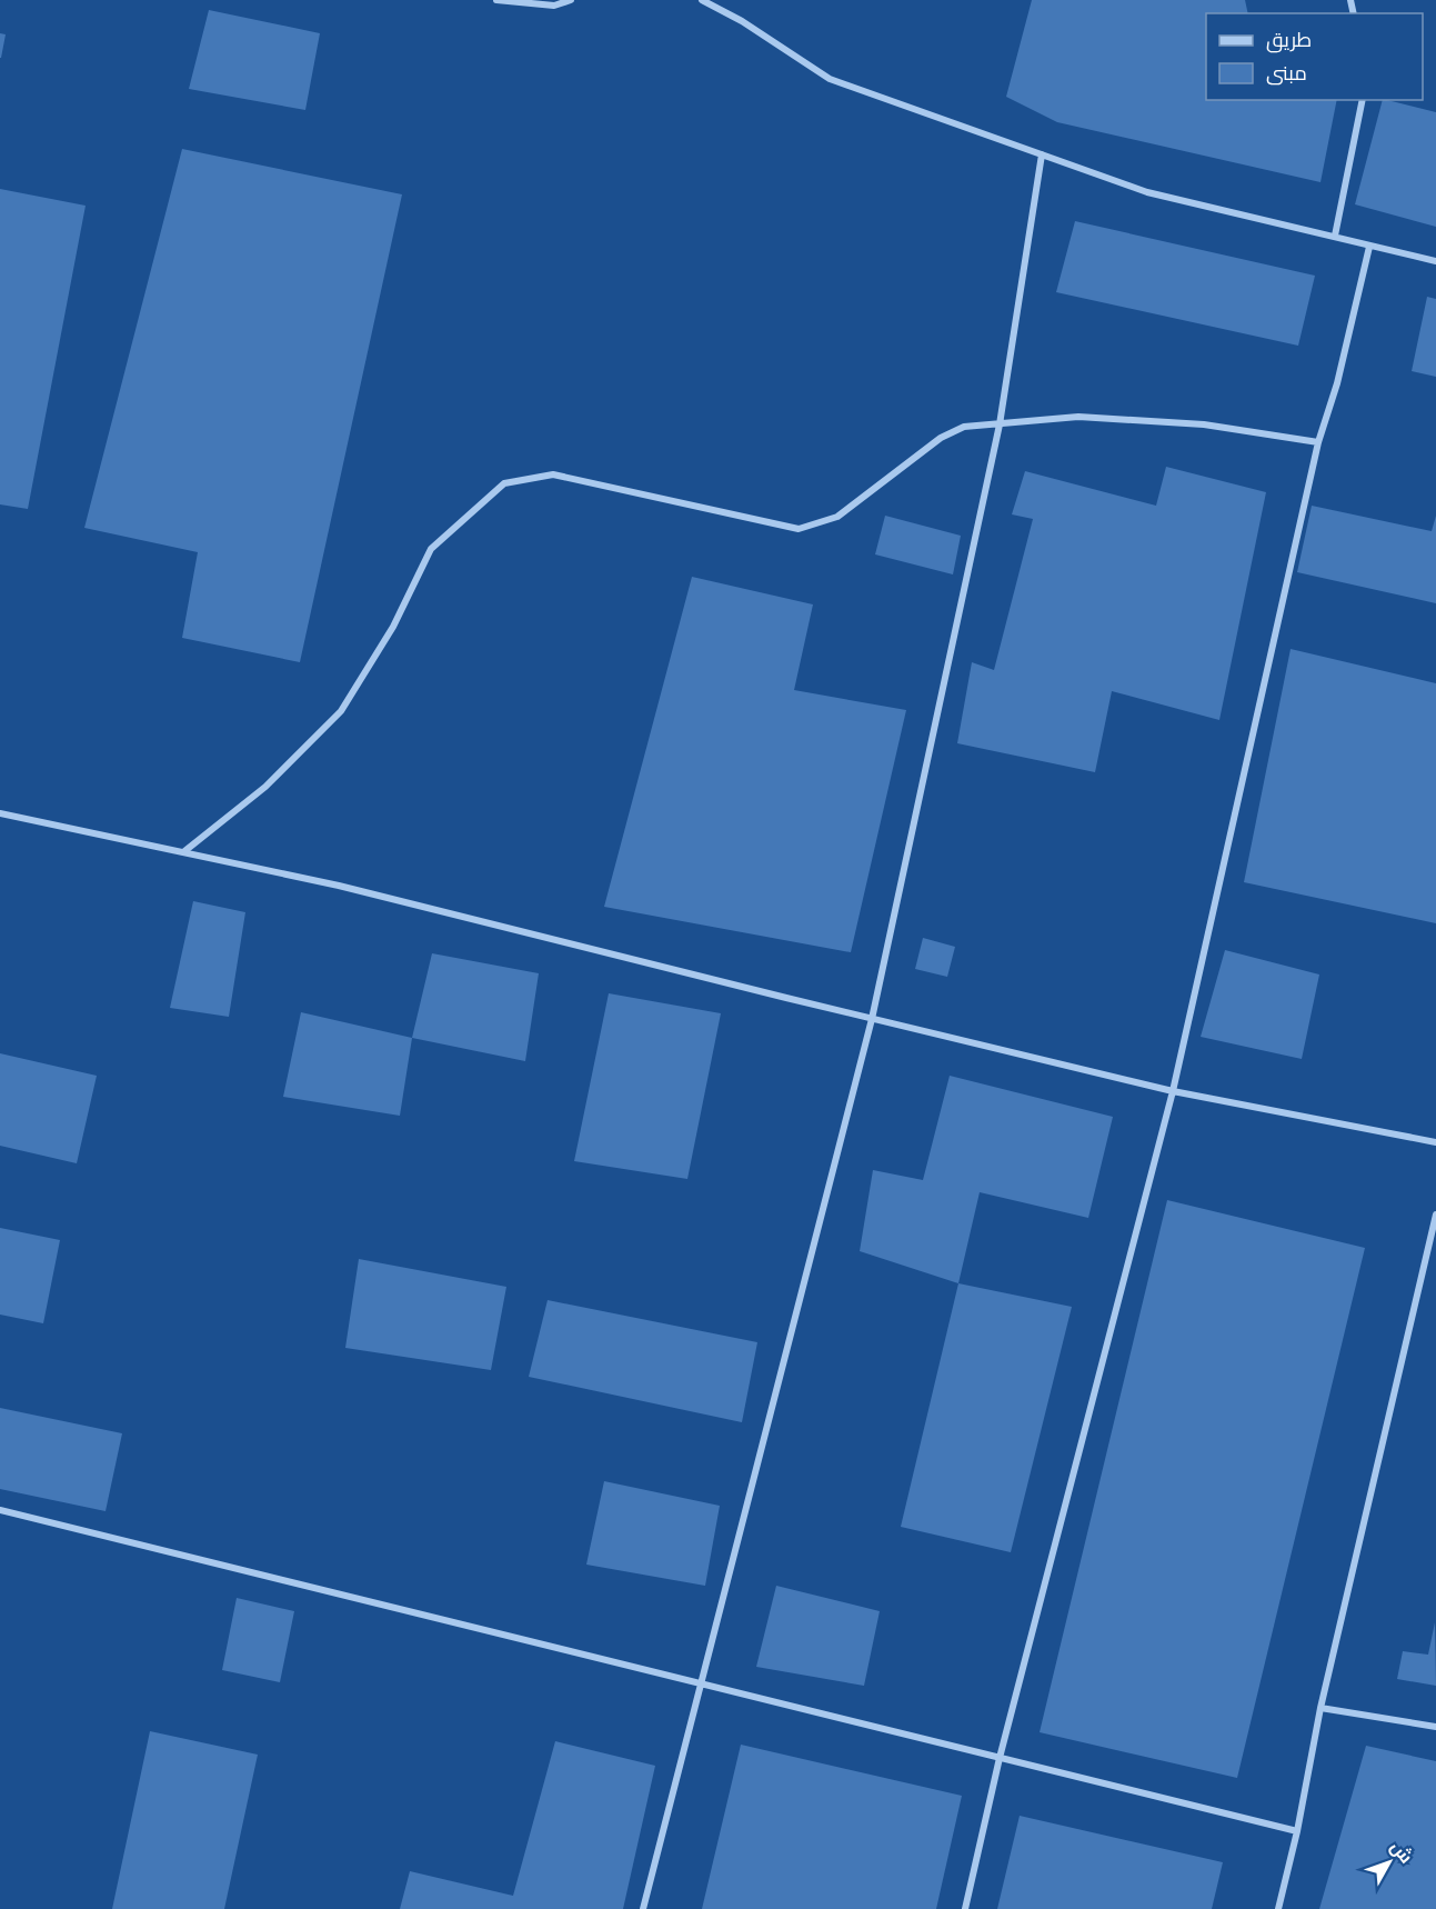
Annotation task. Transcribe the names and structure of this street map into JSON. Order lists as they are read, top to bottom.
{
  "legend": ["طريق", "مبنى"],
  "north": "top right"
}
